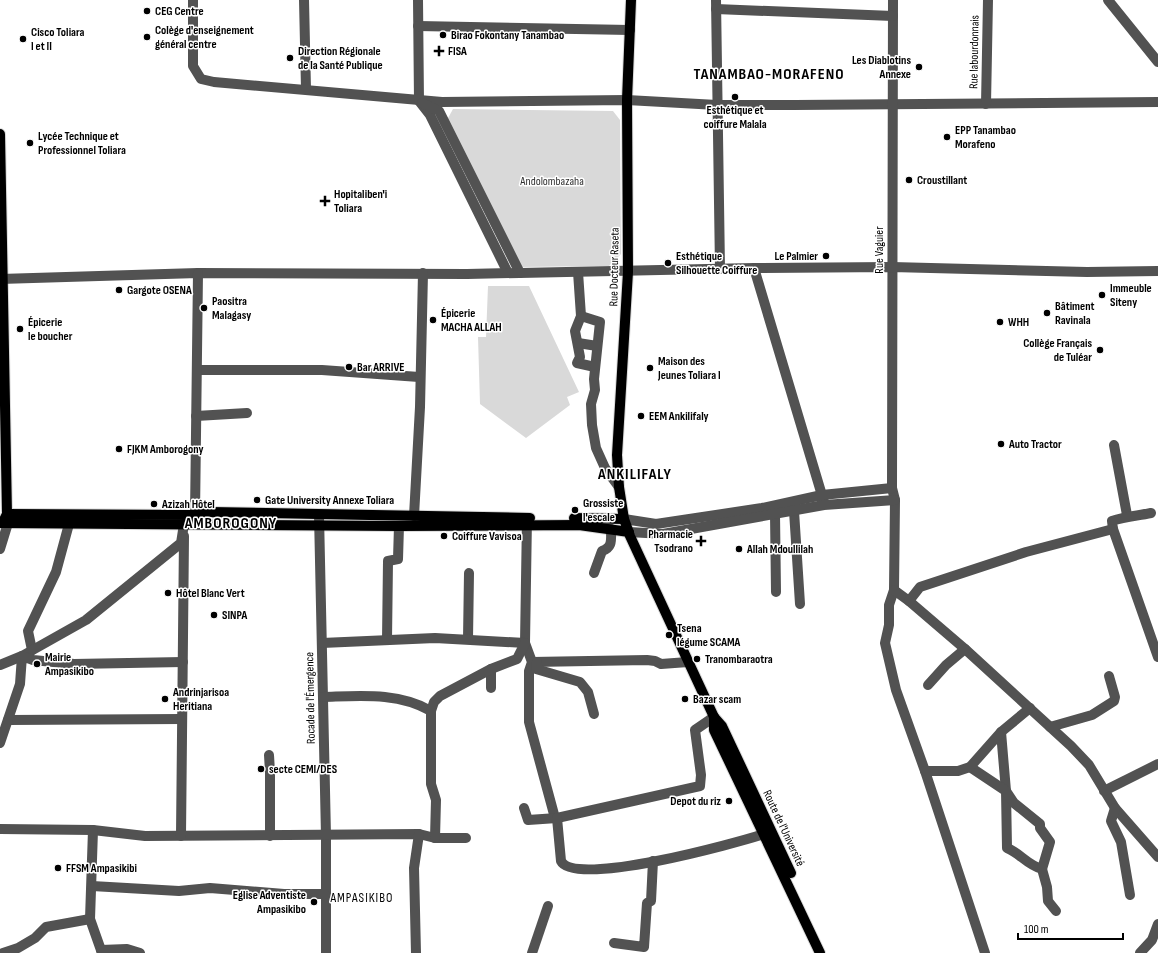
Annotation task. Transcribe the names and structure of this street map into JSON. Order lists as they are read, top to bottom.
{
  "streets": {
    "main road": ["Rue Docteur Raseta", "Route de l'Université"],
    "street": ["Rue labourdonnais", "Rue Vaguier", "Rocade de l'Émergence"]
  },
  "crossings": [
    ["Rue Docteur Raseta", "Route de l'Université"]
  ],
  "districts": [
    "TANAMBAO-MORAFENO",
    "ANKILIFALY",
    "AMBOROGONY",
    "AMPASIKIBO"
  ],
  "parks": ["Andolombazaha"],
  "places": {
    "other": [
      "CEG Centre",
      "Birao Fokontany Tanambao",
      "Colège d'enseignement général centre",
      "Cisco Toliara I et II",
      "Direction Régionale de la Santé Publique",
      "Les Diablotins Annexe",
      "Esthétique et coiffure Malala",
      "EPP Tanambao Morafeno",
      "Lycée Technique et Professionnel Toliara",
      "Croustillant",
      "Le Palmier",
      "Esthétique Silhouette Coiffure",
      "Gargote OSENA",
      "Immeuble Siteny",
      "Paositra Malagasy",
      "Bâtiment Ravinala",
      "Épicerie MACHA ALLAH",
      "WHH",
      "Épicerie le boucher",
      "Collège Français de Tuléar",
      "Bar ARRIVE",
      "Maison des Jeunes Toliara I",
      "EEM Ankilifaly",
      "Auto Tractor",
      "FJKM Amborogony",
      "Gate University Annexe Toliara",
      "Azizah Hôtel",
      "Grossiste l'escale",
      "Coiffure Vavisoa",
      "Allah Mdoullilah",
      "Hôtel Blanc Vert",
      "SINPA",
      "Tsena légume SCAMA",
      "Tranombaraotra",
      "Mairie Ampasikibo",
      "Andrinjarisoa Heritiana",
      "Bazar scam",
      "secte CEMI/DES",
      "Depot du riz",
      "FFSM Ampasikibi",
      "Eglise Adventiste Ampasikibo"
    ],
    "health": ["FISA", "Hopitaliben'i Toliara", "Pharmacie Tsodrano"]
  },
  "scale_bar": "100 m"
}
